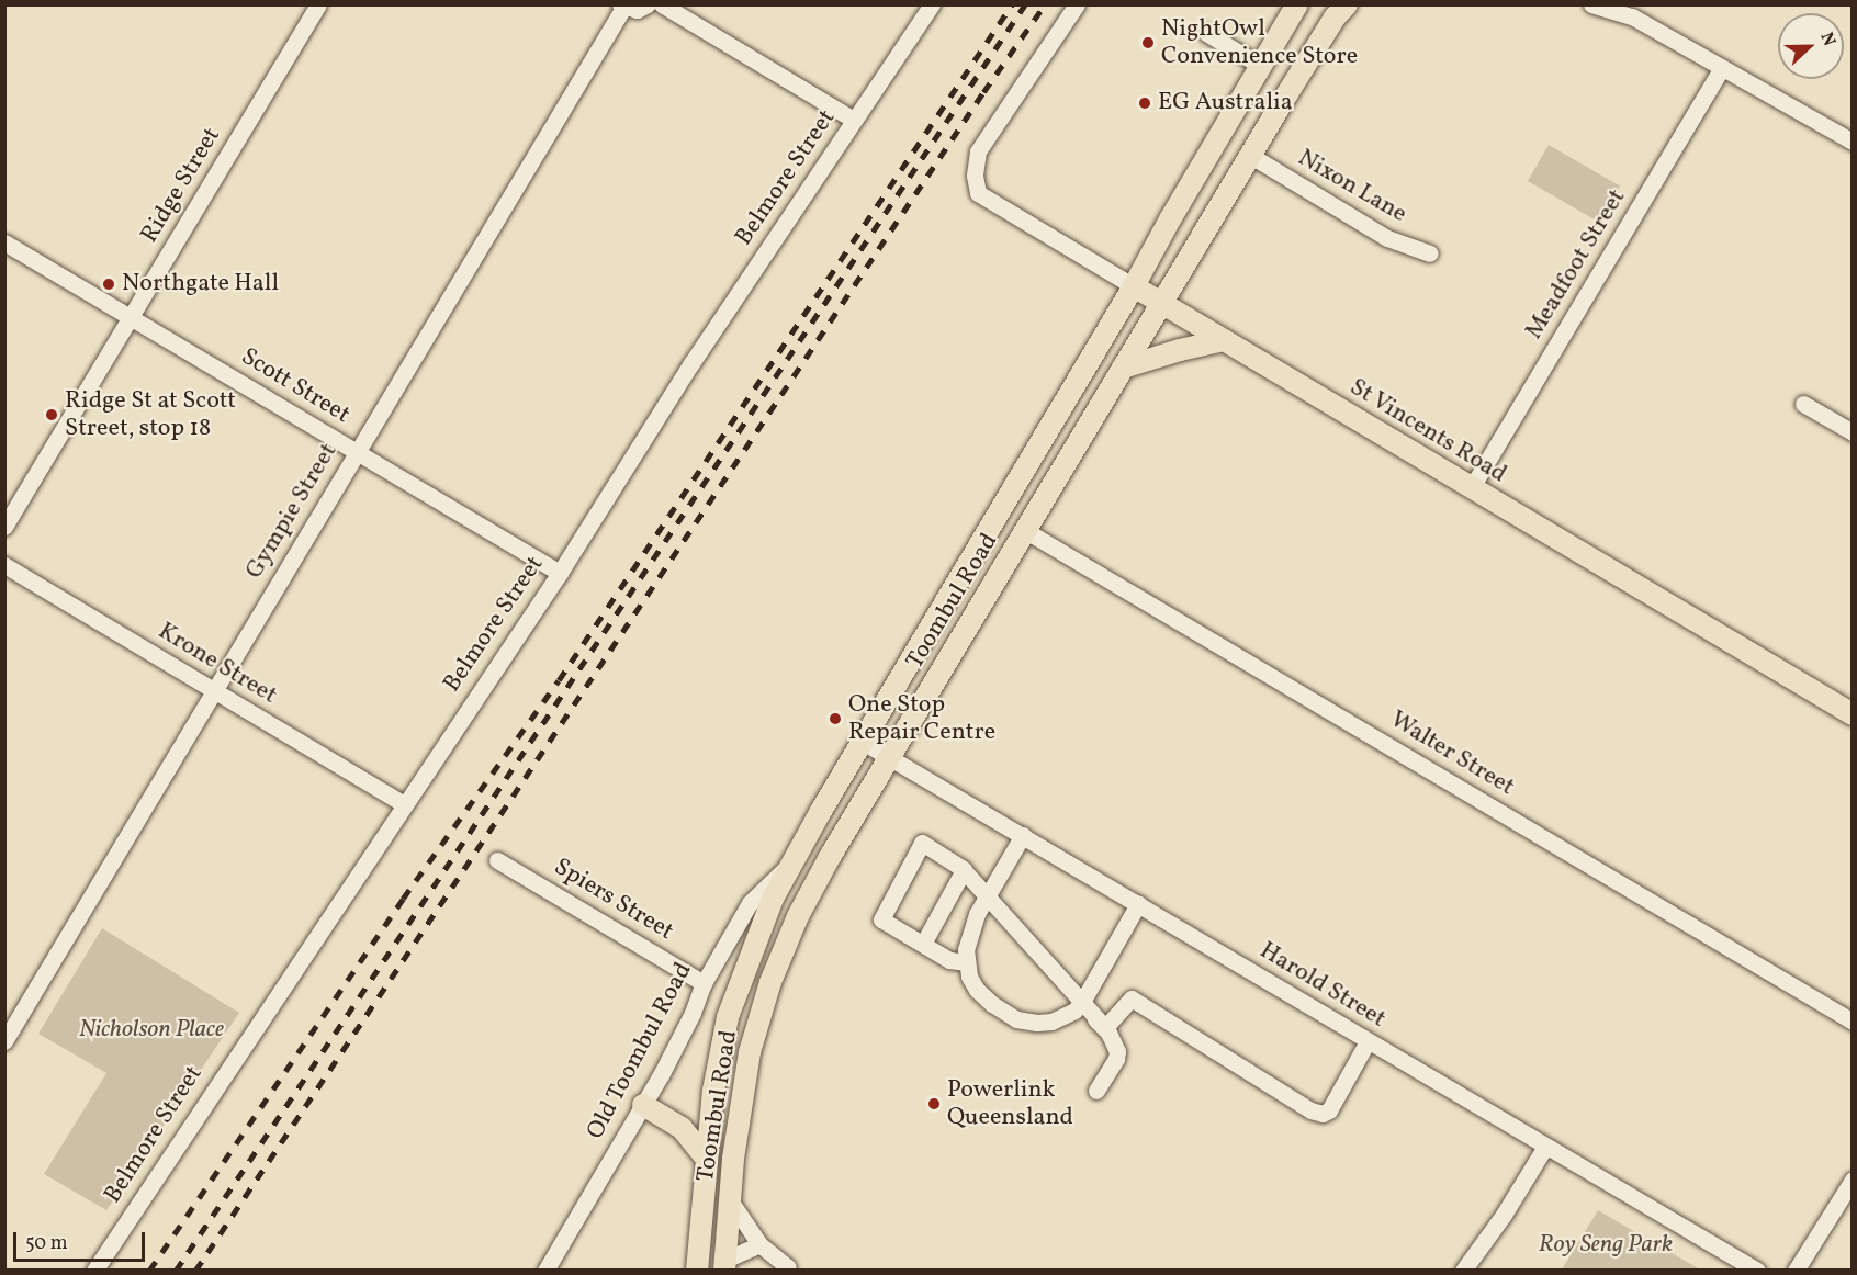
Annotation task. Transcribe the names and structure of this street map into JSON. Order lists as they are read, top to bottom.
{
  "streets": {
    "main road": ["St Vincents Road", "Toombul Road"],
    "street": [
      "Belmore Street",
      "Ridge Street",
      "Nixon Lane",
      "Meadfoot Street",
      "Scott Street",
      "Gympie Street",
      "Krone Street",
      "Walter Street",
      "Spiers Street",
      "Harold Street",
      "Old Toombul Road"
    ]
  },
  "crossings": [
    ["Belmore Street", "Scott Street"],
    ["Belmore Street", "Krone Street"],
    ["Ridge Street", "Scott Street"],
    ["Nixon Lane", "Toombul Road"],
    ["Meadfoot Street", "St Vincents Road"],
    ["Scott Street", "Gympie Street"],
    ["St Vincents Road", "Toombul Road"],
    ["Gympie Street", "Krone Street"],
    ["Toombul Road", "Walter Street"],
    ["Toombul Road", "Harold Street"],
    ["Toombul Road", "Old Toombul Road"],
    ["Spiers Street", "Old Toombul Road"]
  ],
  "parks": ["Nicholson Place", "Roy Seng Park"],
  "places": [
    "NightOwl Convenience Store",
    "EG Australia",
    "Northgate Hall",
    "Ridge St at Scott Street, stop 18",
    "One Stop Repair Centre",
    "Powerlink Queensland"
  ],
  "scale_bar": "50 m",
  "north": "right"
}
